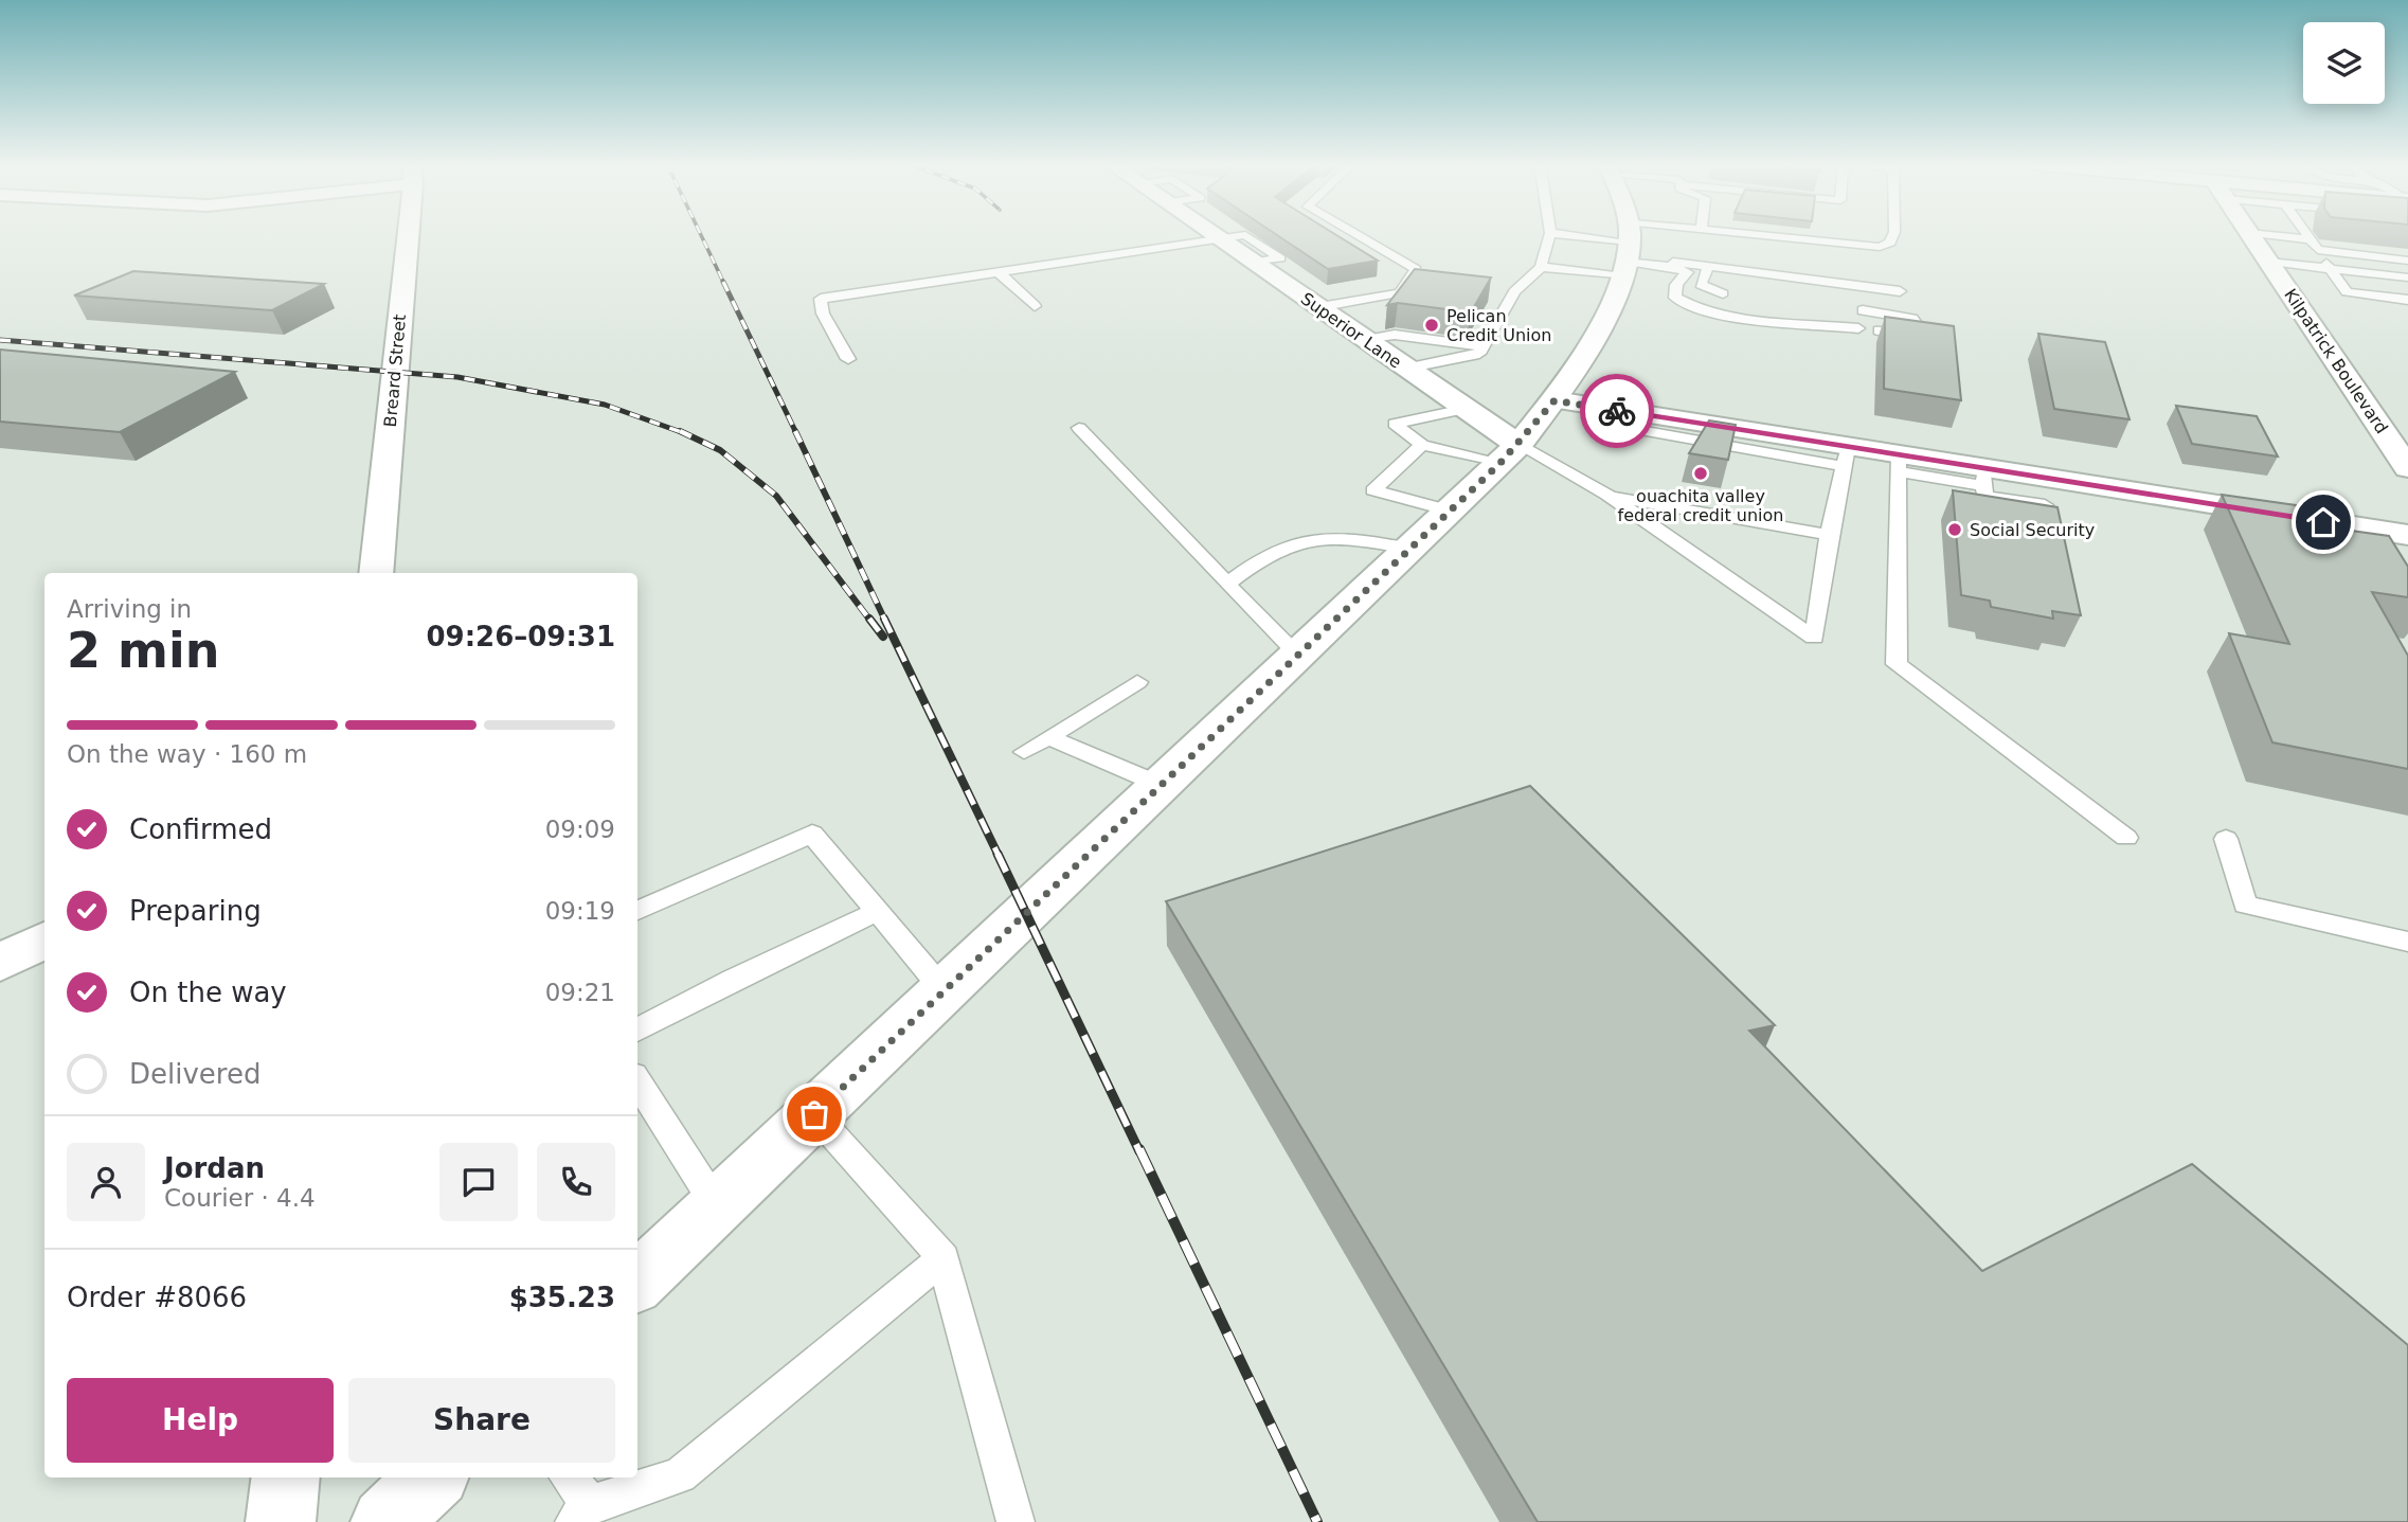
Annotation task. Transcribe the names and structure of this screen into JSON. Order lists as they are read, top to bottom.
{
  "streets": {
    "street": ["Superior Lane", "Kilpatrick Boulevard", "Breard Street"]
  },
  "places": ["Pelican Credit Union", "ouachita valley federal credit union", "Social Security"],
  "page": {
    "heading": ["2 min", "Arriving in", "09:26–09:31"],
    "panel": [
      "Jordan",
      "Courier · 4.4",
      "Order #8066",
      "$35.23"
    ],
    "bar": "On the way · 160 m",
    "list": [
      ["Confirmed", "09:09"],
      ["Preparing", "09:19"],
      ["On the way", "09:21"],
      "Delivered"
    ],
    "buttons": ["Help", "Share"]
  }
}
